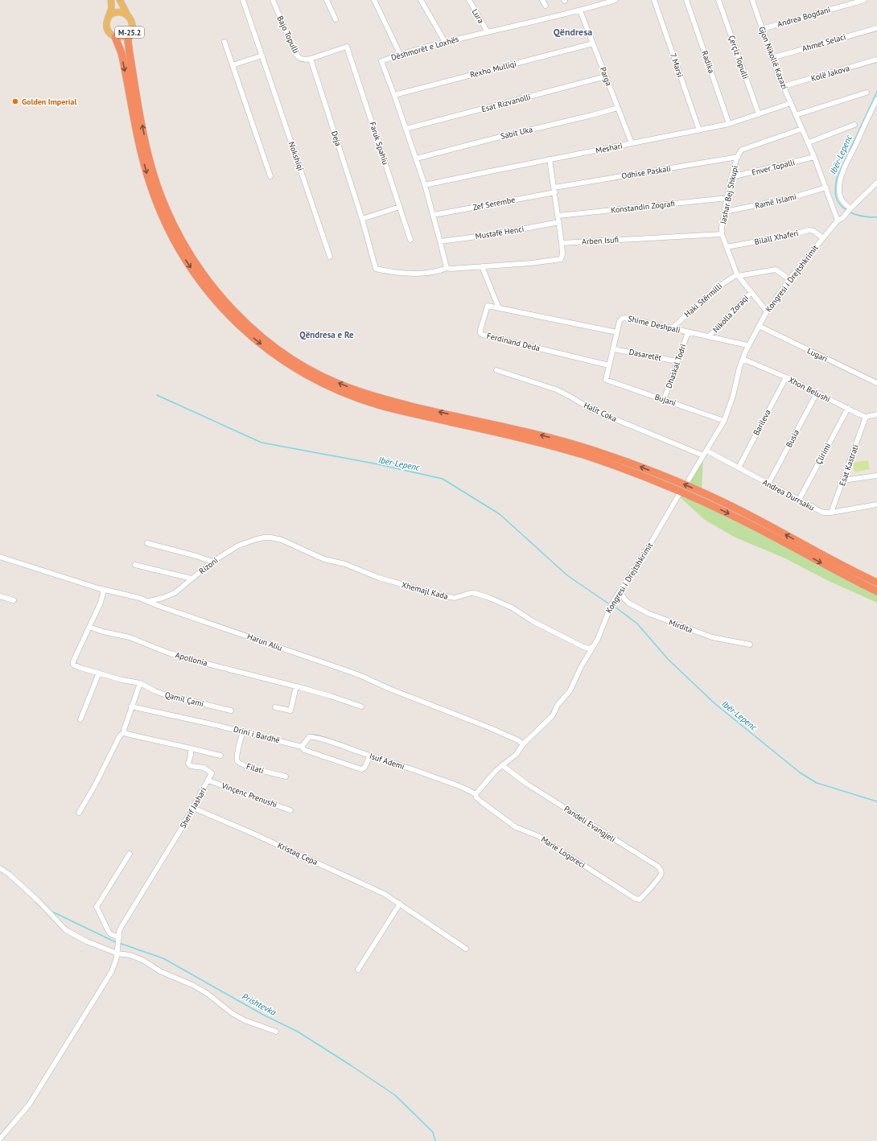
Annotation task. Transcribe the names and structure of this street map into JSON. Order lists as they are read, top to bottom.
{
  "streets": {
    "main road": ["M-25.2"],
    "street": [
      "Lura",
      "Andrea Bogdani",
      "Bajo Topulli",
      "Ahmet Selaci",
      "Dëshmorët e Loxhës",
      "Çerçiz Topulli",
      "Gjon Nikollë Kazazi",
      "Radika",
      "7 Marsi",
      "Rexho Mulliqi",
      "Kolë Jakova",
      "Parga",
      "Esat Rizvanolli",
      "Sabit Uka",
      "Deja",
      "Faruk Spahiu",
      "Meshari",
      "Nokshiqi",
      "Enver Topalli",
      "Odhise Paskali",
      "Jashar Bej Shkupi",
      "Ramë Islami",
      "Zef Serembe",
      "Konstandin Zografi",
      "Mustafë Henci",
      "Bilall Xhaferi",
      "Arben Isufi",
      "Kongresi i Drejtshkrimit",
      "Haki Stërmilli",
      "Nikolla Zoraqi",
      "Shime Deshpali",
      "Ferdinand Deda",
      "Dasaretët",
      "Lugari",
      "Dhaskal Todri",
      "Xhon Belushi",
      "Bujani",
      "Halit Coka",
      "Barileva",
      "Busia",
      "Çlirimi",
      "Esat Kastrati",
      "Andrea Durrsaku",
      "Rizoni",
      "Xhemajl Kada",
      "Mirdita",
      "Harun Aliu",
      "Apollonia",
      "Qamil Çami",
      "Drini i Bardhë",
      "Isuf Ademi",
      "Filati",
      "Vinçenc Prenushi",
      "Sherif Jashari",
      "Pandeli Evangjeli",
      "Marie Logoreci",
      "Kristaq Cepa"
    ]
  },
  "crossings": [
    ["Lura", "Dëshmorët e Loxhës"],
    ["Andrea Bogdani", "Gjon Nikollë Kazazi"],
    ["Bajo Topulli", "Deja"],
    ["Bajo Topulli", "Faruk Spahiu"],
    ["Ahmet Selaci", "Gjon Nikollë Kazazi"],
    ["Dëshmorët e Loxhës", "Rexho Mulliqi"],
    ["Dëshmorët e Loxhës", "Parga"],
    ["Dëshmorët e Loxhës", "Esat Rizvanolli"],
    ["Dëshmorët e Loxhës", "Sabit Uka"],
    ["Dëshmorët e Loxhës", "Deja"],
    ["Dëshmorët e Loxhës", "Meshari"],
    ["Dëshmorët e Loxhës", "Zef Serembe"],
    ["Dëshmorët e Loxhës", "Mustafë Henci"],
    ["Çerçiz Topulli", "Meshari"],
    ["Gjon Nikollë Kazazi", "Kolë Jakova"],
    ["Gjon Nikollë Kazazi", "Meshari"],
    ["Gjon Nikollë Kazazi", "Enver Topalli"],
    ["Gjon Nikollë Kazazi", "Jashar Bej Shkupi"],
    ["Gjon Nikollë Kazazi", "Ramë Islami"],
    ["Gjon Nikollë Kazazi", "Kongresi i Drejtshkrimit"],
    ["Radika", "Meshari"],
    ["7 Marsi", "Meshari"],
    ["Rexho Mulliqi", "Parga"],
    ["Parga", "Esat Rizvanolli"],
    ["Parga", "Sabit Uka"],
    ["Parga", "Meshari"],
    ["Deja", "Faruk Spahiu"],
    ["Enver Topalli", "Jashar Bej Shkupi"],
    ["Odhise Paskali", "Jashar Bej Shkupi"],
    ["Odhise Paskali", "Zef Serembe"],
    ["Jashar Bej Shkupi", "Ramë Islami"],
    ["Jashar Bej Shkupi", "Konstandin Zografi"],
    ["Jashar Bej Shkupi", "Bilall Xhaferi"],
    ["Jashar Bej Shkupi", "Arben Isufi"],
    ["Jashar Bej Shkupi", "Kongresi i Drejtshkrimit"],
    ["Jashar Bej Shkupi", "Haki Stërmilli"],
    ["Jashar Bej Shkupi", "Nikolla Zoraqi"],
    ["Bilall Xhaferi", "Kongresi i Drejtshkrimit"],
    ["Kongresi i Drejtshkrimit", "Shime Deshpali"],
    ["Kongresi i Drejtshkrimit", "Lugari"],
    ["Kongresi i Drejtshkrimit", "Xhon Belushi"],
    ["Kongresi i Drejtshkrimit", "Bujani"],
    ["Kongresi i Drejtshkrimit", "Halit Coka"],
    ["Kongresi i Drejtshkrimit", "Andrea Durrsaku"],
    ["Kongresi i Drejtshkrimit", "Xhemajl Kada"],
    ["Kongresi i Drejtshkrimit", "Mirdita"],
    ["Kongresi i Drejtshkrimit", "Harun Aliu"],
    ["Kongresi i Drejtshkrimit", "Isuf Ademi"],
    ["Kongresi i Drejtshkrimit", "Pandeli Evangjeli"],
    ["Kongresi i Drejtshkrimit", "Marie Logoreci"],
    ["Haki Stërmilli", "Shime Deshpali"],
    ["Nikolla Zoraqi", "Shime Deshpali"],
    ["Shime Deshpali", "Ferdinand Deda"],
    ["Shime Deshpali", "Dasaretët"],
    ["Shime Deshpali", "Dhaskal Todri"],
    ["Shime Deshpali", "Bujani"],
    ["Dasaretët", "Dhaskal Todri"],
    ["Dhaskal Todri", "Bujani"],
    ["Xhon Belushi", "Barileva"],
    ["Xhon Belushi", "Busia"],
    ["Xhon Belushi", "Çlirimi"],
    ["Xhon Belushi", "Esat Kastrati"],
    ["Barileva", "Andrea Durrsaku"],
    ["Busia", "Andrea Durrsaku"],
    ["Çlirimi", "Andrea Durrsaku"],
    ["Esat Kastrati", "Andrea Durrsaku"],
    ["Rizoni", "Xhemajl Kada"],
    ["Rizoni", "Harun Aliu"],
    ["Drini i Bardhë", "Isuf Ademi"],
    ["Drini i Bardhë", "Filati"],
    ["Isuf Ademi", "Marie Logoreci"],
    ["Vinçenc Prenushi", "Sherif Jashari"],
    ["Sherif Jashari", "Kristaq Cepa"],
    ["Pandeli Evangjeli", "Marie Logoreci"]
  ],
  "districts": ["Qëndresa", "Qëndresa e Re"],
  "water": ["Ibër-Lepenc", "Prishtevka"],
  "places": ["Golden Imperial"]
}
